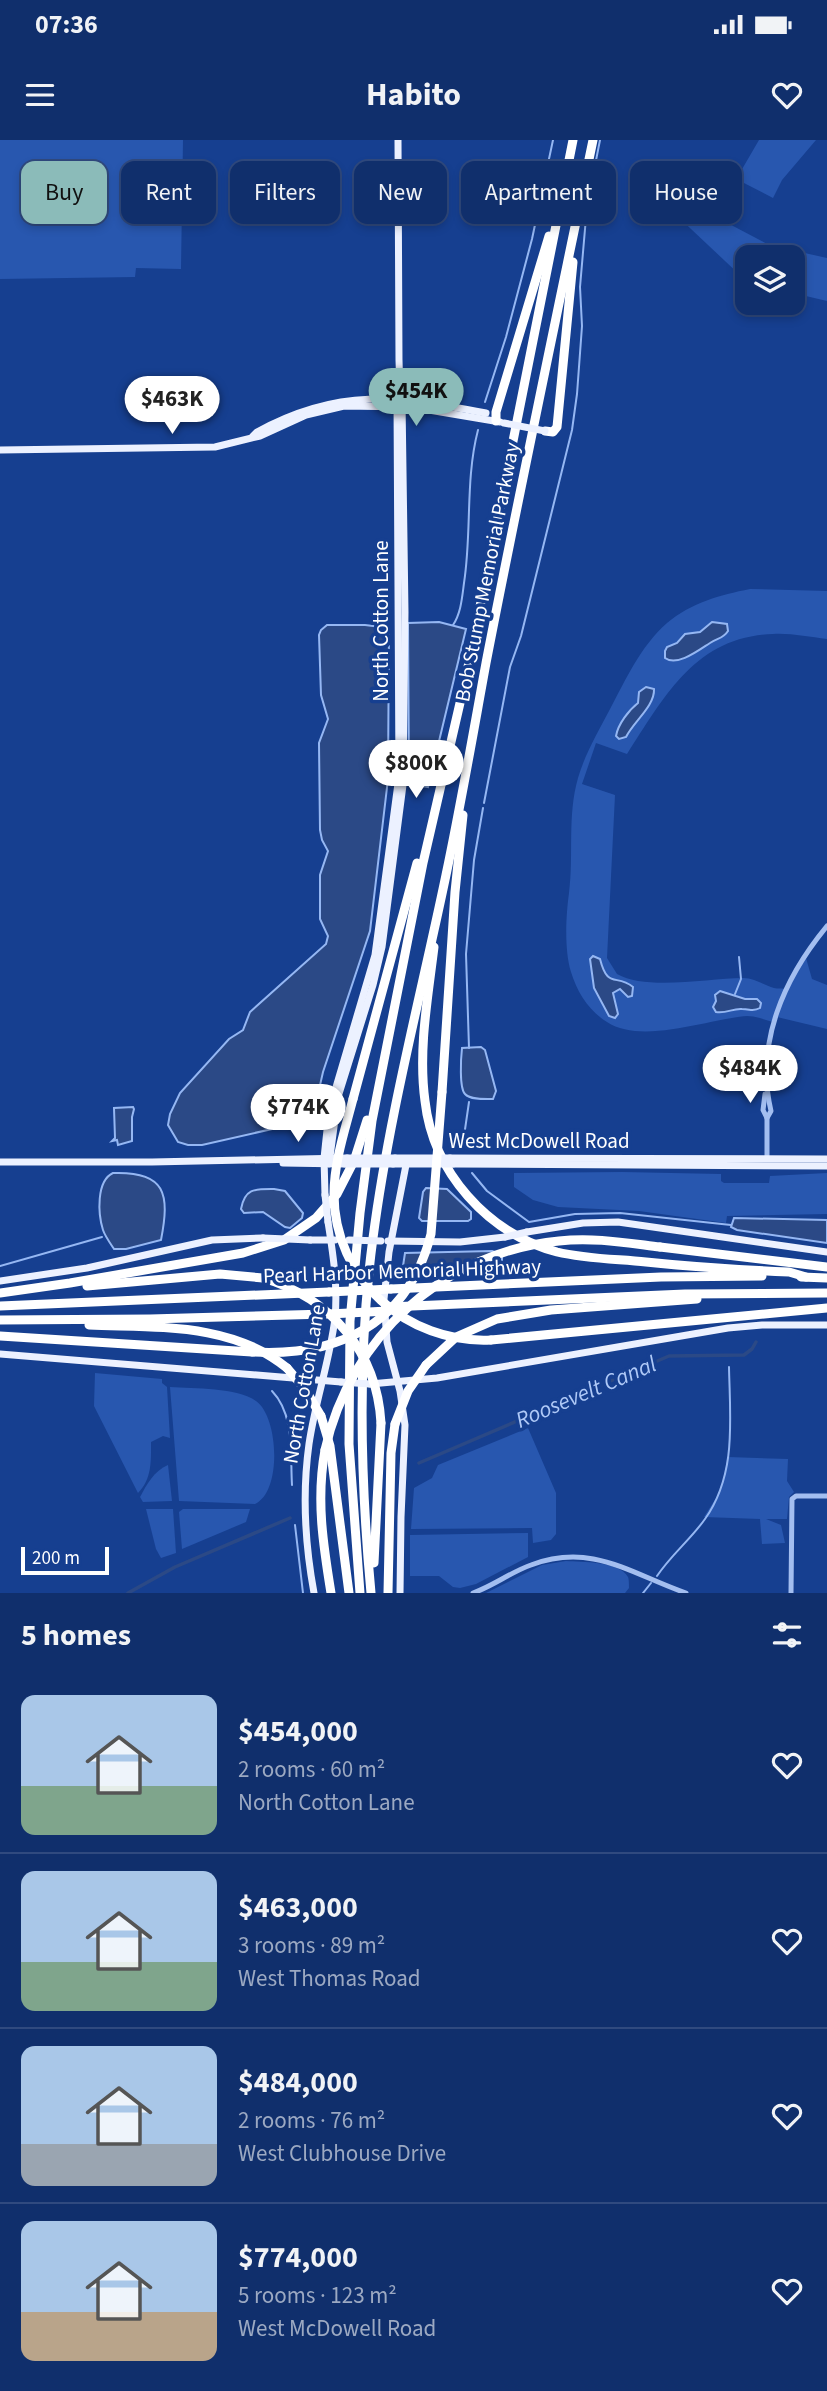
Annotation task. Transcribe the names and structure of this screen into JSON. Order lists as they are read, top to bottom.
{
  "streets": {
    "highway": ["Bob Stump Memorial Parkway", "Pearl Harbor Memorial Highway"],
    "main road": ["North Cotton Lane", "West McDowell Road"]
  },
  "crossings": [
    ["North Cotton Lane", "West McDowell Road"]
  ],
  "water": ["Roosevelt Canal"],
  "scale_bar": "200 m",
  "page": {
    "status": "07:36",
    "header": "Habito",
    "chip": [
      "Buy",
      "Rent",
      "Filters",
      "New",
      "Apartment",
      "House"
    ],
    "price": [
      "$454K",
      "$463K",
      "$800K",
      "$484K",
      "$774K"
    ],
    "scale": "200 m",
    "heading": "5 homes",
    "list": [
      {
        "name": "$454,000",
        "note": "2 rooms · 60 m² · North Cotton Lane"
      },
      {
        "name": "$463,000",
        "note": "3 rooms · 89 m² · West Thomas Road"
      },
      {
        "name": "$484,000",
        "note": "2 rooms · 76 m² · West Clubhouse Drive"
      },
      {
        "name": "$774,000",
        "note": "5 rooms · 123 m² · West McDowell Road"
      }
    ]
  }
}
